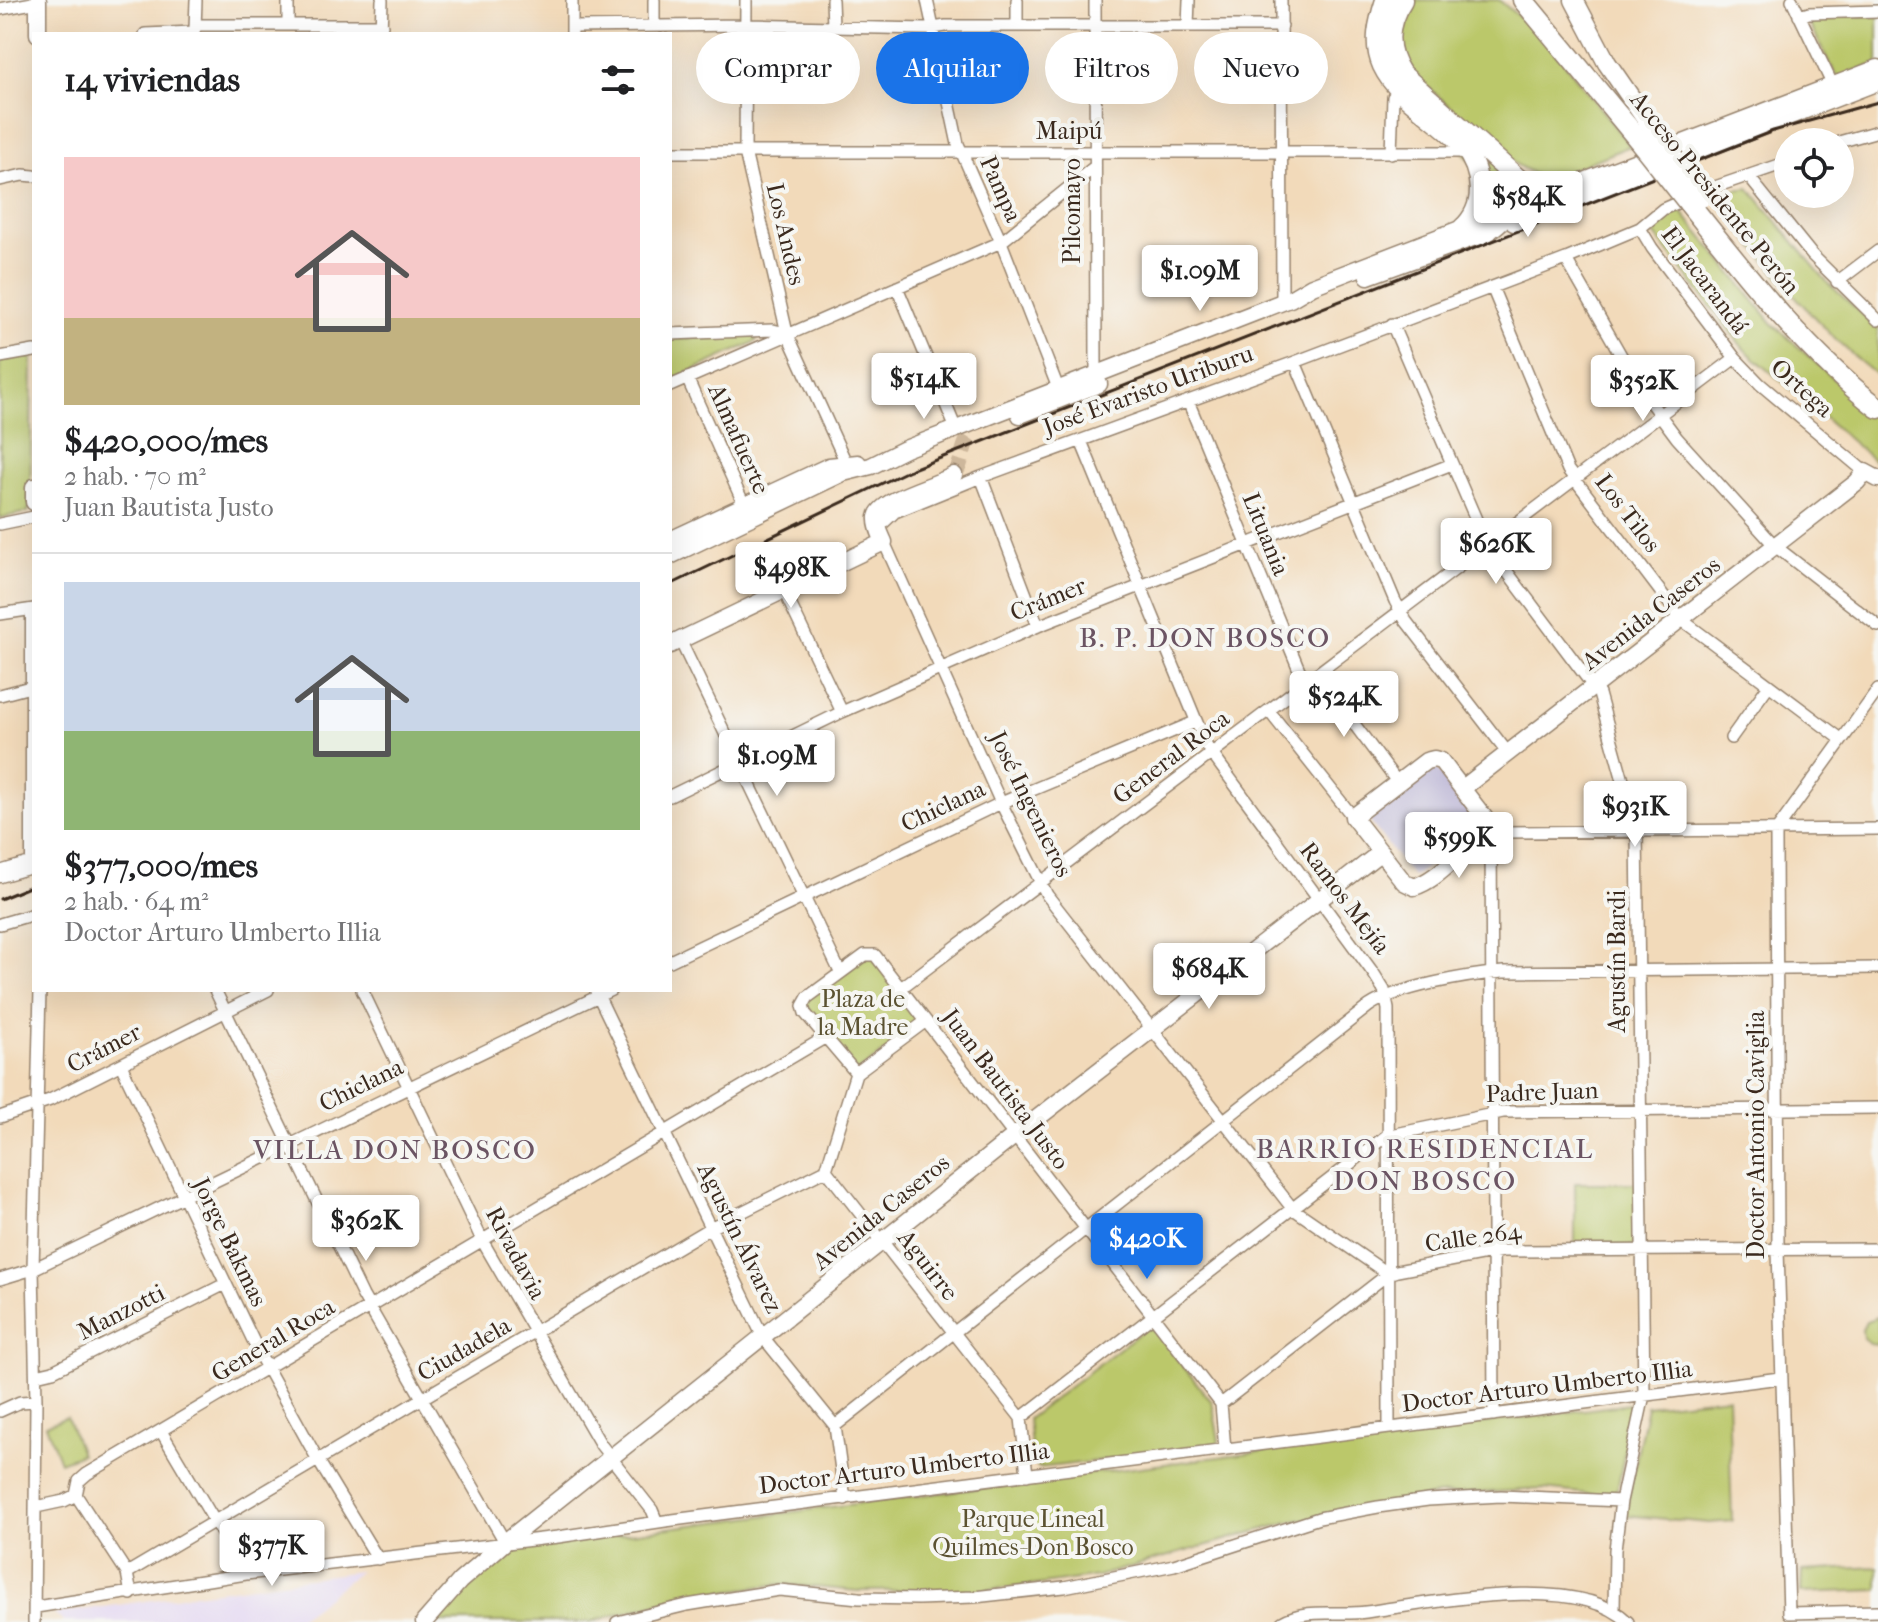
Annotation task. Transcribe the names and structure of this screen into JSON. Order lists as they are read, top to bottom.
{
  "streets": {
    "highway": ["Acceso Presidente Perón"],
    "street": [
      "Maipú",
      "Pampa",
      "Pilcomayo",
      "Los Andes",
      "El Jacarandá",
      "Ortega",
      "José Evaristo Uriburu",
      "Almafuerte",
      "Los Tilos",
      "Lituania",
      "Crámer",
      "Avenida Caseros",
      "General Roca",
      "José Ingenieros",
      "Chiclana",
      "Ramos Mejía",
      "Agustín Bardi",
      "Juan Bautista Justo",
      "Padre Juan",
      "Doctor Antonio Caviglia",
      "Calle 264",
      "Agustín Álvarez",
      "Jorge Bakmas",
      "Rivadavia",
      "Aguirre",
      "Manzotti",
      "Ciudadela",
      "Doctor Arturo Umberto Illia"
    ]
  },
  "crossings": [
    ["Maipú", "Pampa"],
    ["Maipú", "Pilcomayo"],
    ["Maipú", "Los Andes"],
    ["El Jacarandá", "Ortega"],
    ["El Jacarandá", "José Evaristo Uriburu"],
    ["El Jacarandá", "General Roca"],
    ["Ortega", "Avenida Caseros"],
    ["Ortega", "General Roca"],
    ["José Evaristo Uriburu", "Los Tilos"],
    ["José Evaristo Uriburu", "Lituania"],
    ["José Evaristo Uriburu", "José Ingenieros"],
    ["José Evaristo Uriburu", "Ramos Mejía"],
    ["José Evaristo Uriburu", "Agustín Bardi"],
    ["Los Tilos", "Avenida Caseros"],
    ["Los Tilos", "General Roca"],
    ["Lituania", "Crámer"],
    ["Lituania", "General Roca"],
    ["Crámer", "José Ingenieros"],
    ["Crámer", "Ramos Mejía"],
    ["Crámer", "Agustín Bardi"],
    ["Crámer", "Jorge Bakmas"],
    ["Avenida Caseros", "José Ingenieros"],
    ["Avenida Caseros", "Ramos Mejía"],
    ["Avenida Caseros", "Agustín Bardi"],
    ["Avenida Caseros", "Juan Bautista Justo"],
    ["Avenida Caseros", "Agustín Álvarez"],
    ["Avenida Caseros", "Rivadavia"],
    ["Avenida Caseros", "Aguirre"],
    ["Avenida Caseros", "Doctor Arturo Umberto Illia"],
    ["General Roca", "José Ingenieros"],
    ["General Roca", "Ramos Mejía"],
    ["General Roca", "Agustín Bardi"],
    ["General Roca", "Juan Bautista Justo"],
    ["General Roca", "Agustín Álvarez"],
    ["General Roca", "Jorge Bakmas"],
    ["General Roca", "Rivadavia"],
    ["José Ingenieros", "Chiclana"],
    ["José Ingenieros", "Ramos Mejía"],
    ["José Ingenieros", "Padre Juan"],
    ["José Ingenieros", "Calle 264"],
    ["Chiclana", "Ramos Mejía"],
    ["Chiclana", "Agustín Álvarez"],
    ["Chiclana", "Jorge Bakmas"],
    ["Chiclana", "Rivadavia"],
    ["Ramos Mejía", "Padre Juan"],
    ["Ramos Mejía", "Calle 264"],
    ["Ramos Mejía", "Doctor Arturo Umberto Illia"],
    ["Agustín Bardi", "Padre Juan"],
    ["Agustín Bardi", "Calle 264"],
    ["Agustín Bardi", "Doctor Arturo Umberto Illia"],
    ["Juan Bautista Justo", "Padre Juan"],
    ["Juan Bautista Justo", "Calle 264"],
    ["Padre Juan", "Doctor Antonio Caviglia"],
    ["Padre Juan", "Aguirre"],
    ["Doctor Antonio Caviglia", "Calle 264"],
    ["Doctor Antonio Caviglia", "Doctor Arturo Umberto Illia"],
    ["Agustín Álvarez", "Ciudadela"],
    ["Jorge Bakmas", "Manzotti"],
    ["Jorge Bakmas", "Ciudadela"],
    ["Jorge Bakmas", "Doctor Arturo Umberto Illia"],
    ["Rivadavia", "Ciudadela"],
    ["Rivadavia", "Doctor Arturo Umberto Illia"],
    ["Aguirre", "Ciudadela"]
  ],
  "districts": ["B. P. DON BOSCO", "BARRIO RESIDENCIAL DON BOSCO", "VILLA DON BOSCO"],
  "parks": ["Plaza de la Madre", "Parque Lineal Quilmes-Don Bosco"],
  "page": {
    "chip": [
      "Comprar",
      "Alquilar",
      "Filtros",
      "Nuevo"
    ],
    "heading": "14 viviendas",
    "list": [
      {
        "name": "$420,000/mes",
        "note": "2 hab. · 70 m² · Juan Bautista Justo"
      },
      {
        "name": "$377,000/mes",
        "note": "2 hab. · 64 m² · Doctor Arturo Umberto Illia"
      }
    ],
    "price": [
      "$584K",
      "$1.09M",
      "$514K",
      "$352K",
      "$626K",
      "$498K",
      "$524K",
      "$1.09M",
      "$931K",
      "$599K",
      "$684K",
      "$362K",
      "$420K",
      "$377K"
    ]
  }
}
